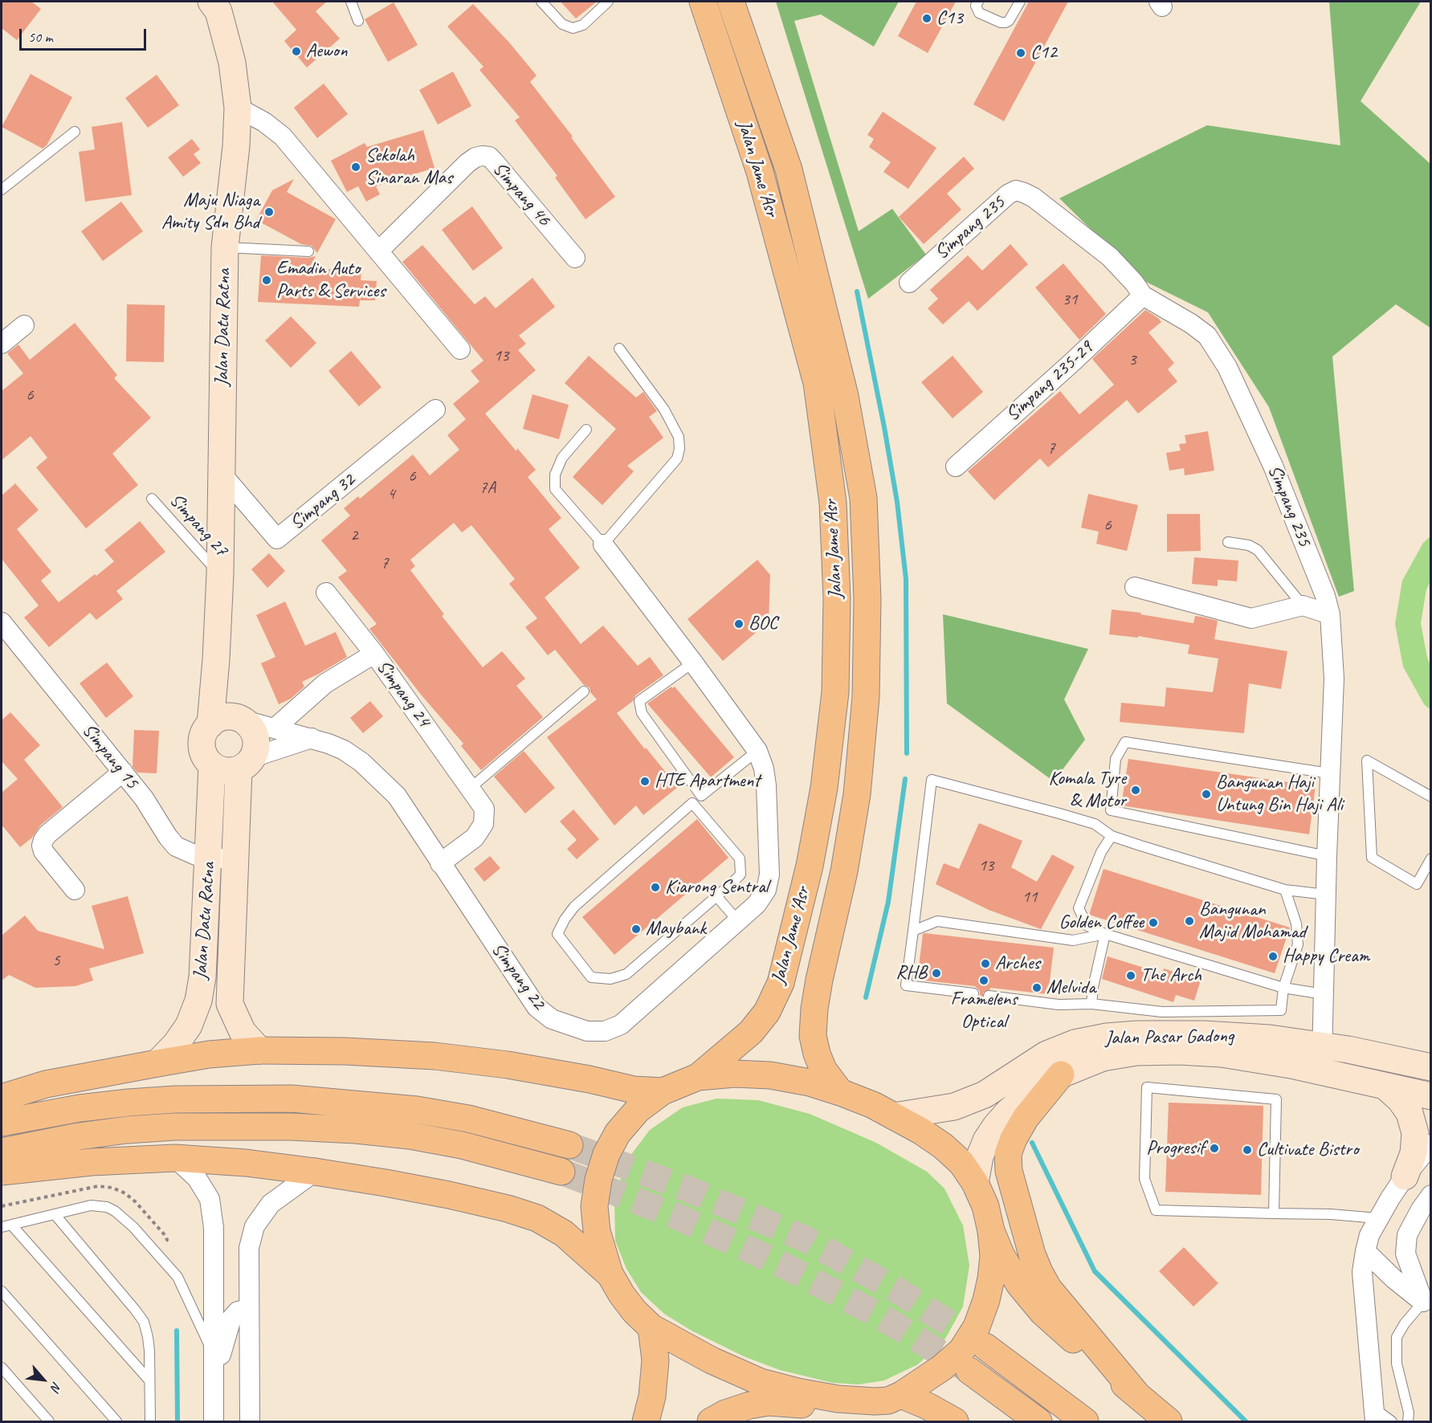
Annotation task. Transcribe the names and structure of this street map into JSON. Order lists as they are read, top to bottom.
{
  "streets": {
    "main road": ["Jalan Jame 'Asr", "Jalan Datu Ratna", "Jalan Pasar Gadong"],
    "street": [
      "Simpang 46",
      "Simpang 235",
      "Simpang 235-29",
      "Simpang 32",
      "Simpang 24",
      "Simpang 15",
      "Simpang 22"
    ],
    "lane": ["Simpang 27"]
  },
  "crossings": [
    ["Simpang 235", "Simpang 235-29"],
    ["Simpang 235", "Jalan Pasar Gadong"],
    ["Jalan Datu Ratna", "Simpang 32"],
    ["Jalan Datu Ratna", "Simpang 27"],
    ["Jalan Datu Ratna", "Simpang 15"],
    ["Jalan Datu Ratna", "Simpang 22"],
    ["Simpang 24", "Simpang 22"]
  ],
  "places": [
    "C13",
    "Aewon",
    "C12",
    "Sekolah Sinaran Mas",
    "Maju Niaga Amity Sdn Bhd",
    "Emadin Auto Parts & Services",
    "BOC",
    "HTE Apartment",
    "Komala Tyre & Motor",
    "Bangunan Haji Untung Bin Haji Ali",
    "Kiarong Sentral",
    "Bangunan Majid Mohamad",
    "Golden Coffee",
    "Maybank",
    "Happy Cream",
    "Arches",
    "RHB",
    "The Arch",
    "Framelens Optical",
    "Melvida",
    "Progresif",
    "Cultivate Bistro"
  ],
  "house_numbers": [
    "31",
    "13",
    "3",
    "6",
    "7",
    "6",
    "7A",
    "4",
    "6",
    "2",
    "7",
    "13",
    "11",
    "5"
  ],
  "scale_bar": "50 m",
  "north": "bottom right"
}
